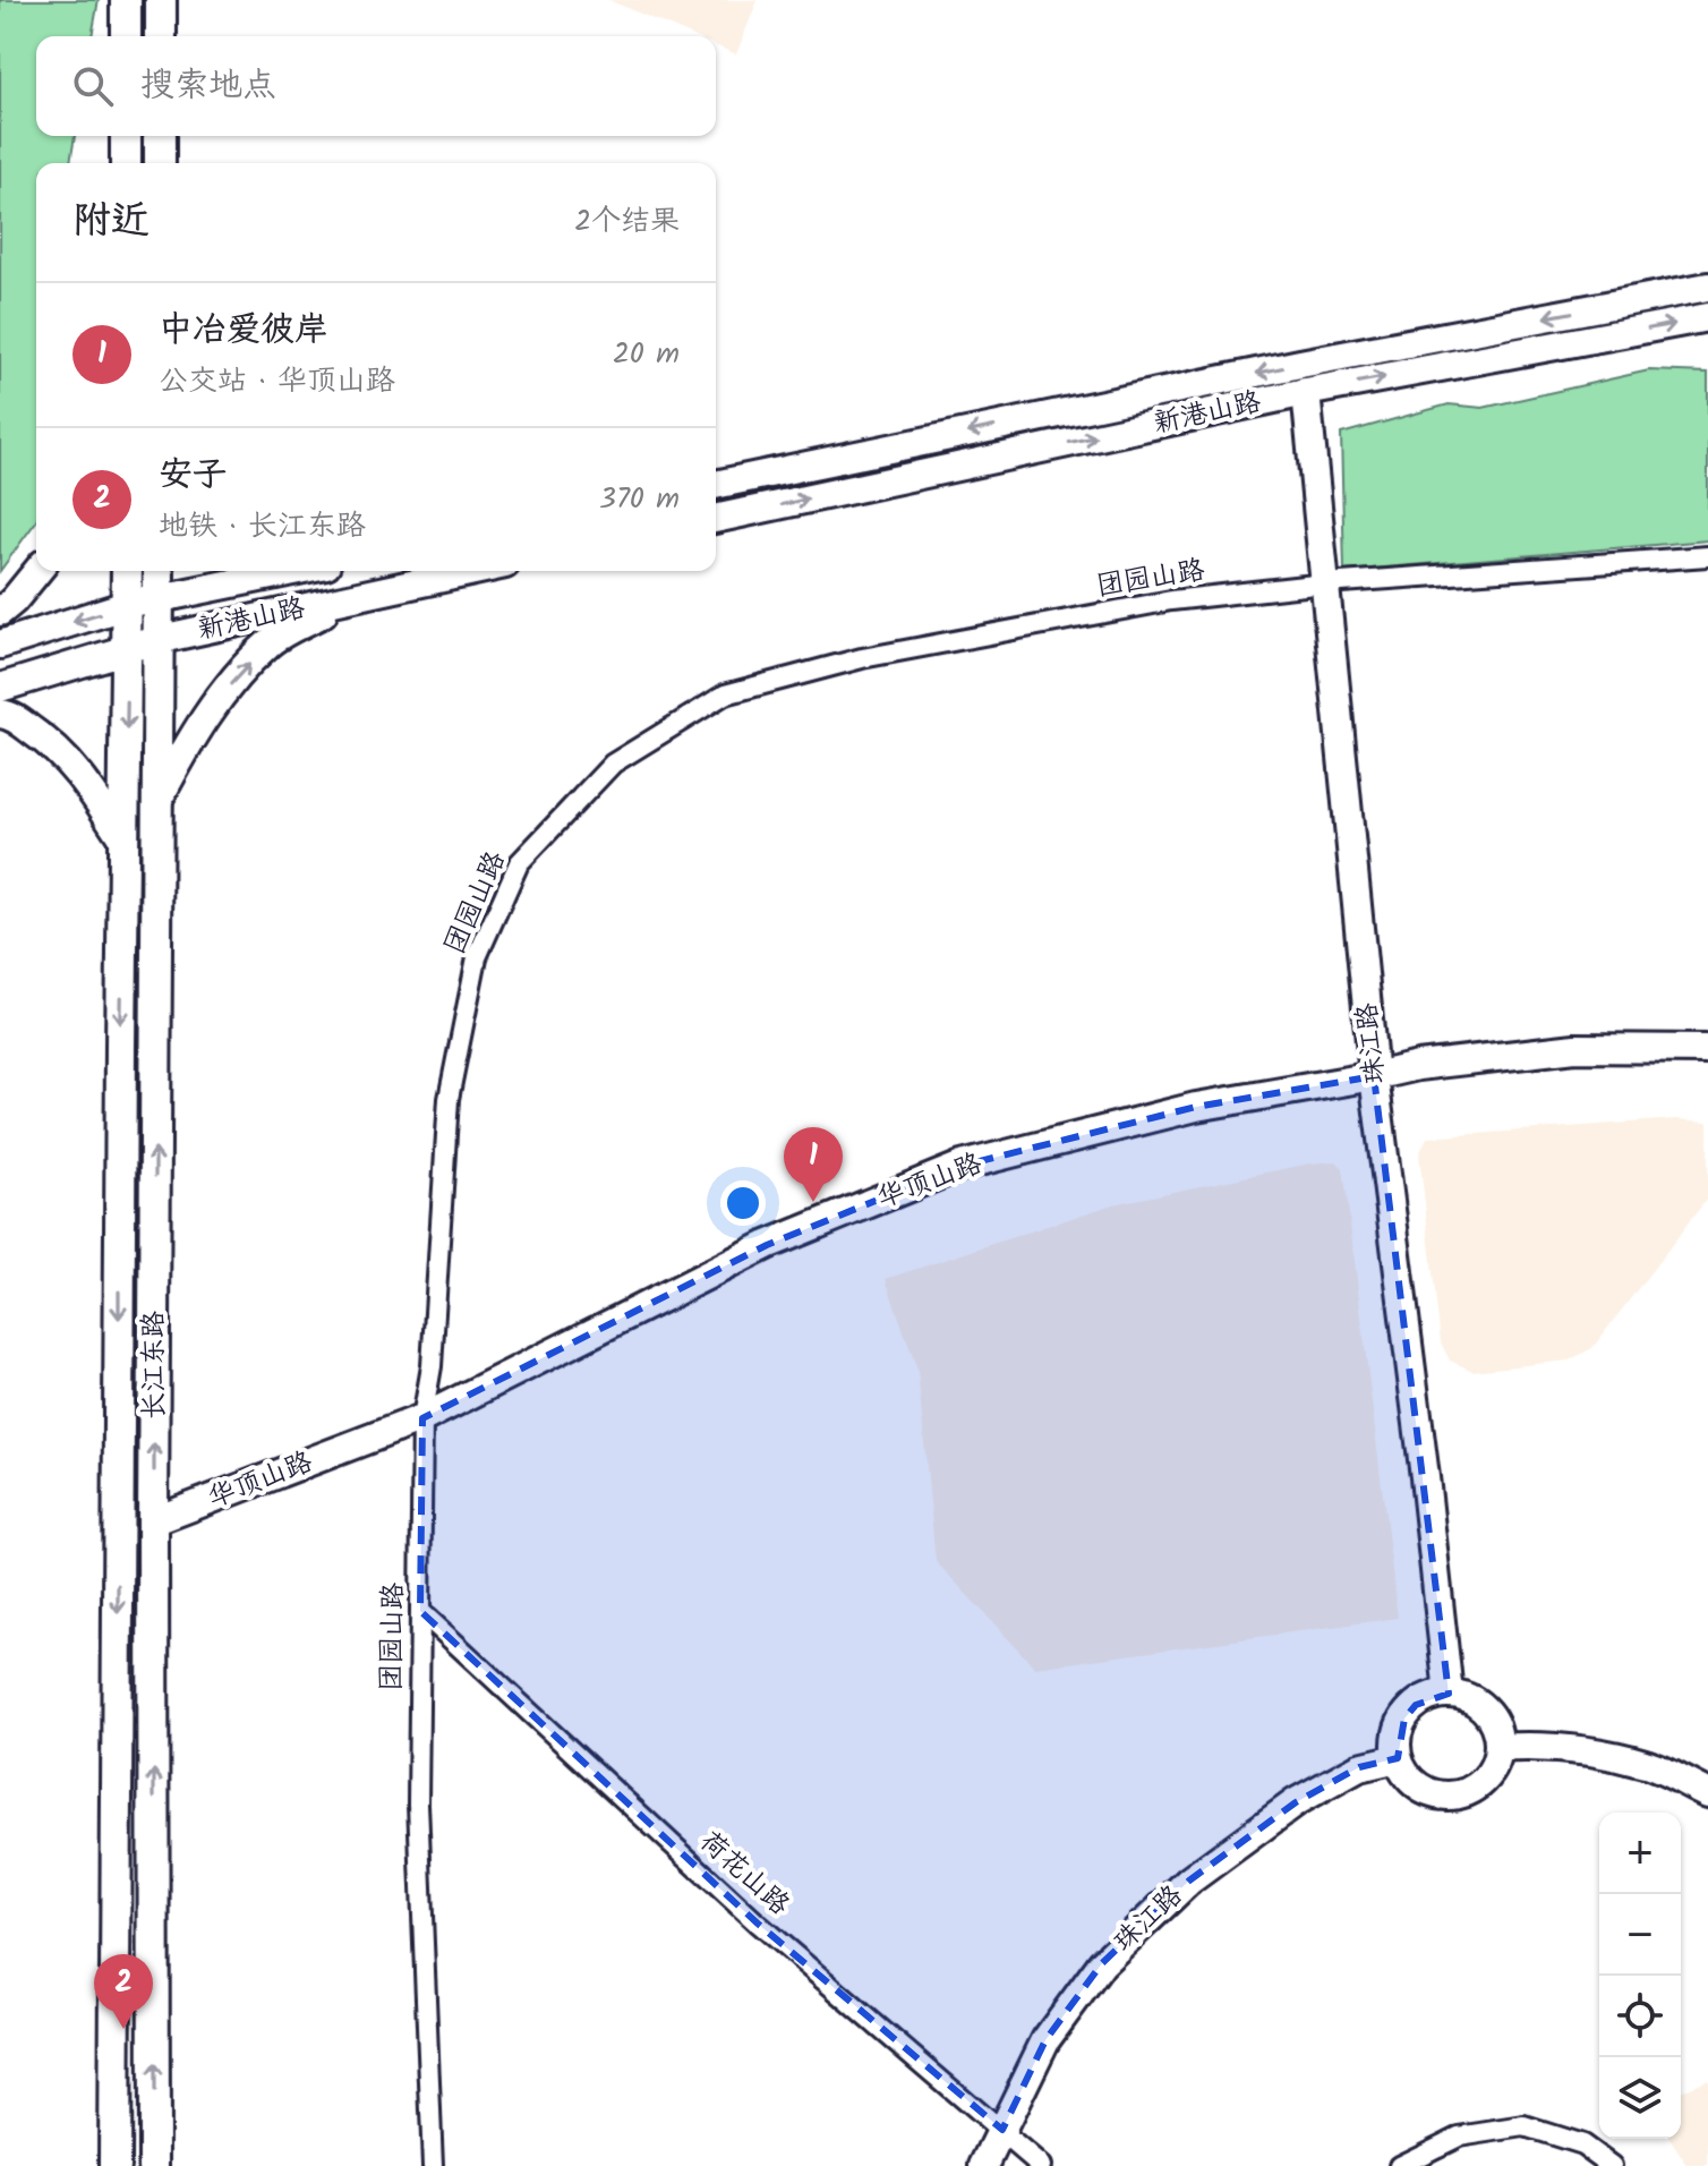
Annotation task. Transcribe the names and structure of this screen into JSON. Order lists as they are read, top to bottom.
{
  "streets": {
    "main road": ["长江东路"],
    "street": [
      "新港山路",
      "团园山路",
      "珠江路",
      "华顶山路",
      "荷花山路"
    ]
  },
  "crossings": [
    ["新港山路", "珠江路"],
    ["新港山路", "长江东路"],
    ["团园山路", "珠江路"],
    ["团园山路", "华顶山路"],
    ["团园山路", "荷花山路"],
    ["珠江路", "华顶山路"],
    ["珠江路", "荷花山路"],
    ["华顶山路", "长江东路"]
  ],
  "page": {
    "search": "搜索地点",
    "heading": ["附近", "2个结果"],
    "list": [
      {
        "mark": "1",
        "name": "中冶爱彼岸",
        "note": "公交站 · 华顶山路",
        "value": "20 m"
      },
      {
        "mark": "2",
        "name": "安子",
        "note": "地铁 · 长江东路",
        "value": "370 m"
      }
    ],
    "pins": ["1", "2"],
    "map_buttons": ["+", "−"]
  }
}
